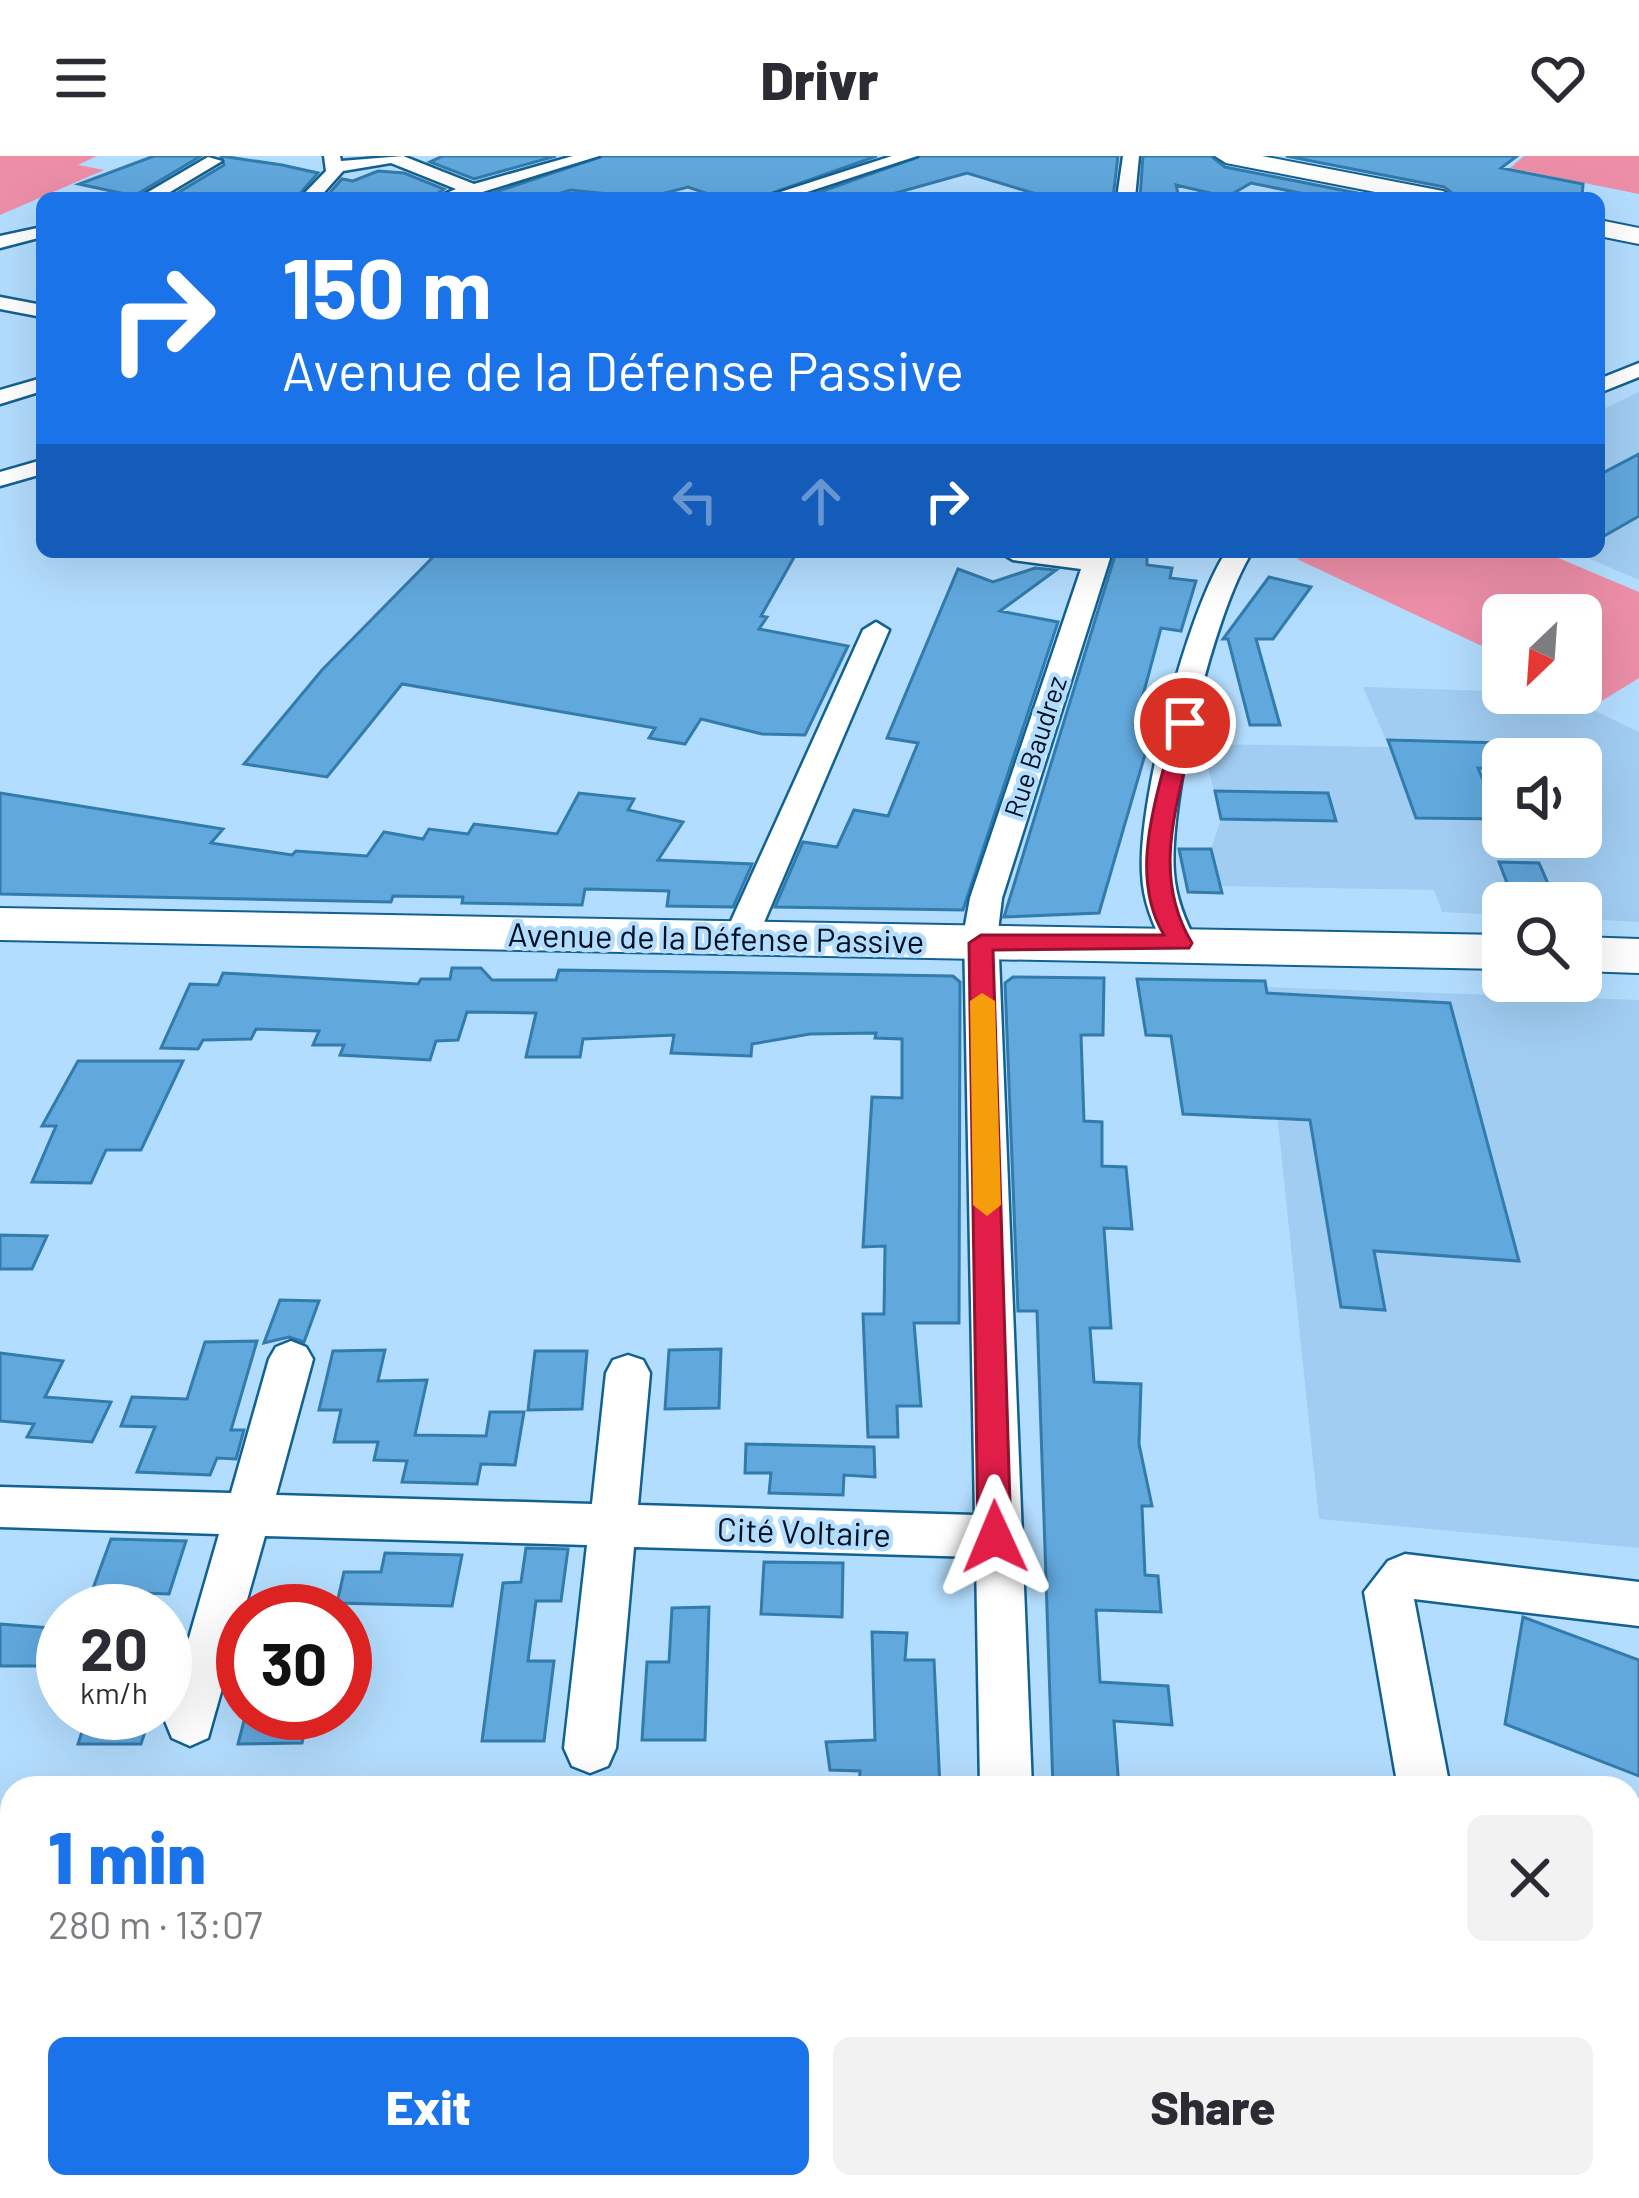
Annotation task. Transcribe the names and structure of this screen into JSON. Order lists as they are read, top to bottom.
{
  "streets": {
    "main road": ["Avenue de la Défense Passive"],
    "street": ["Rue Baudrez", "Cité Voltaire"]
  },
  "crossings": [
    ["Rue Baudrez", "Avenue de la Défense Passive"],
    ["Rue Baudrez", "Cité Voltaire"]
  ],
  "north": "bottom left",
  "page": {
    "header": "Drivr",
    "turn": ["150 m", "Avenue de la Défense Passive"],
    "speed": "20 km/h",
    "limit": "30",
    "heading": ["1 min", "280 m · 13:07"],
    "buttons": ["Exit", "Share"]
  }
}
